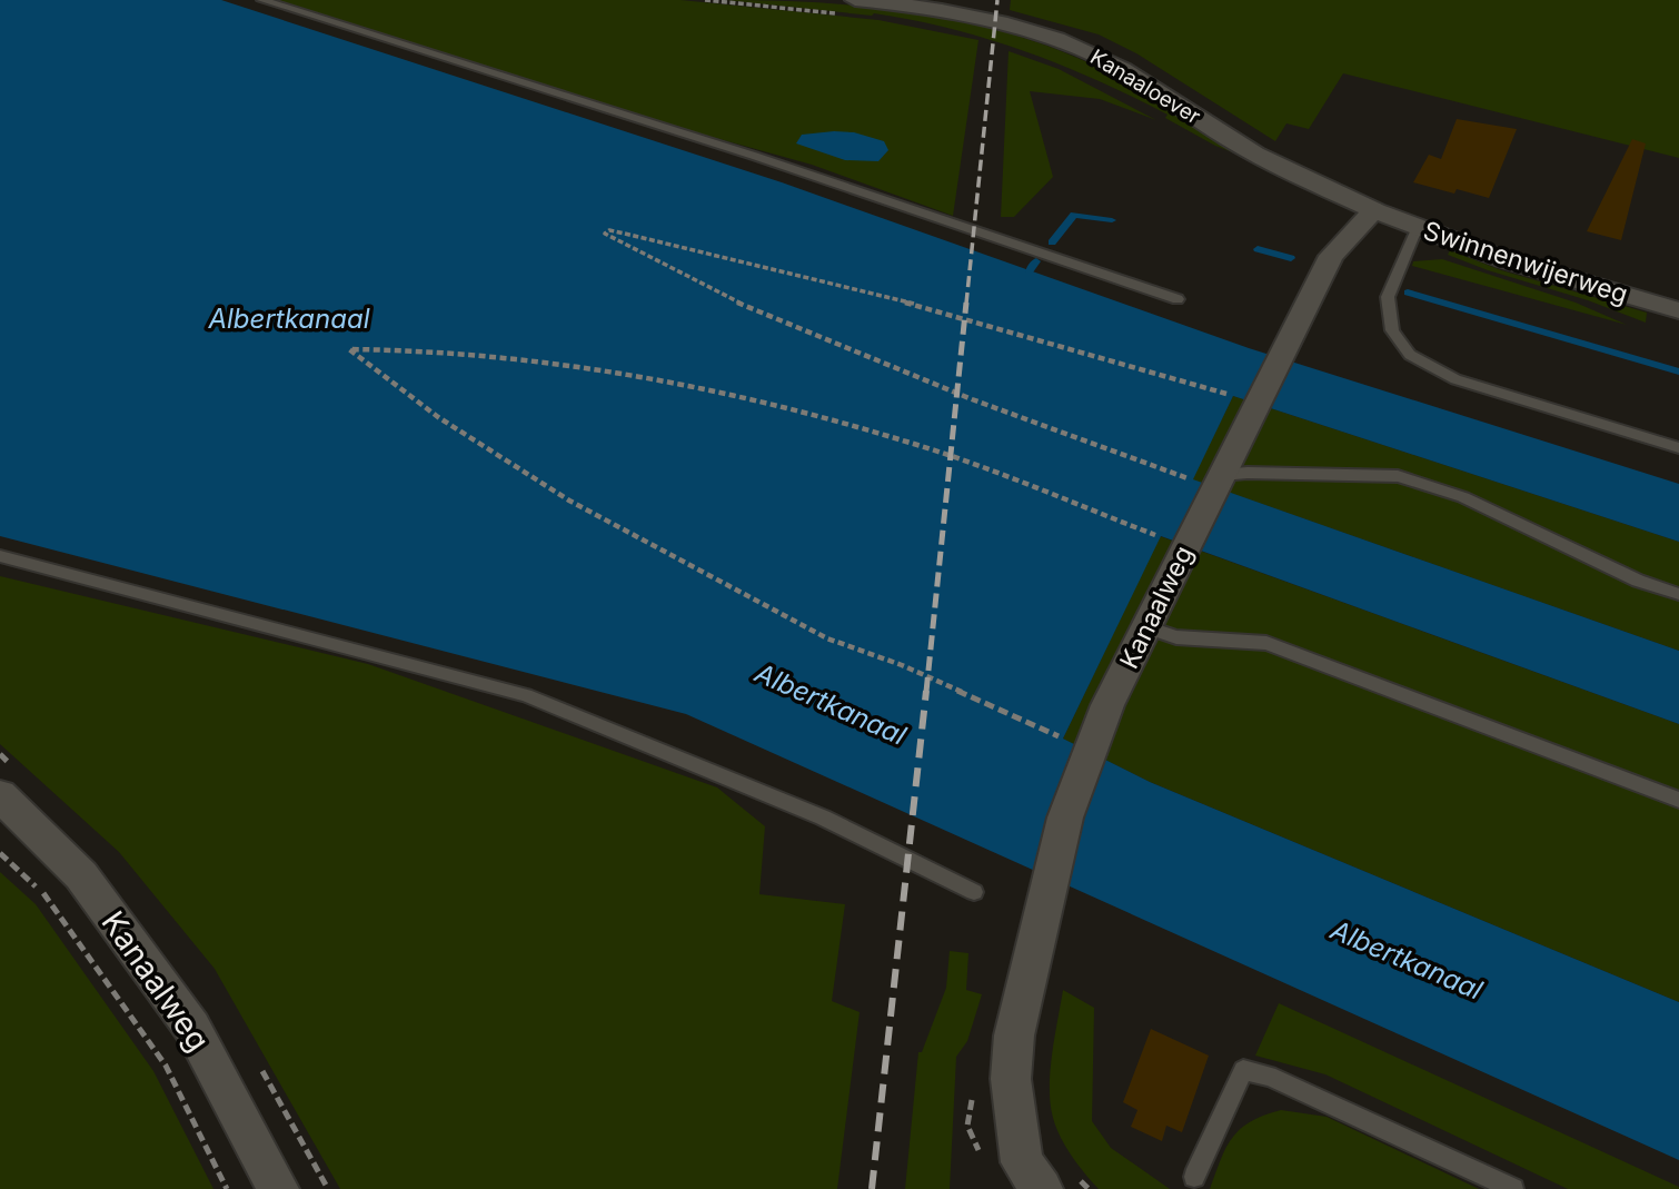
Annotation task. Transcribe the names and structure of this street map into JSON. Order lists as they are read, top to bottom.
{
  "streets": {
    "street": ["Kanaaloever", "Swinnenwijerweg", "Kanaalweg"]
  },
  "crossings": [
    ["Kanaaloever", "Swinnenwijerweg"],
    ["Kanaaloever", "Kanaalweg"],
    ["Swinnenwijerweg", "Kanaalweg"]
  ],
  "water": ["Albertkanaal"]
}
